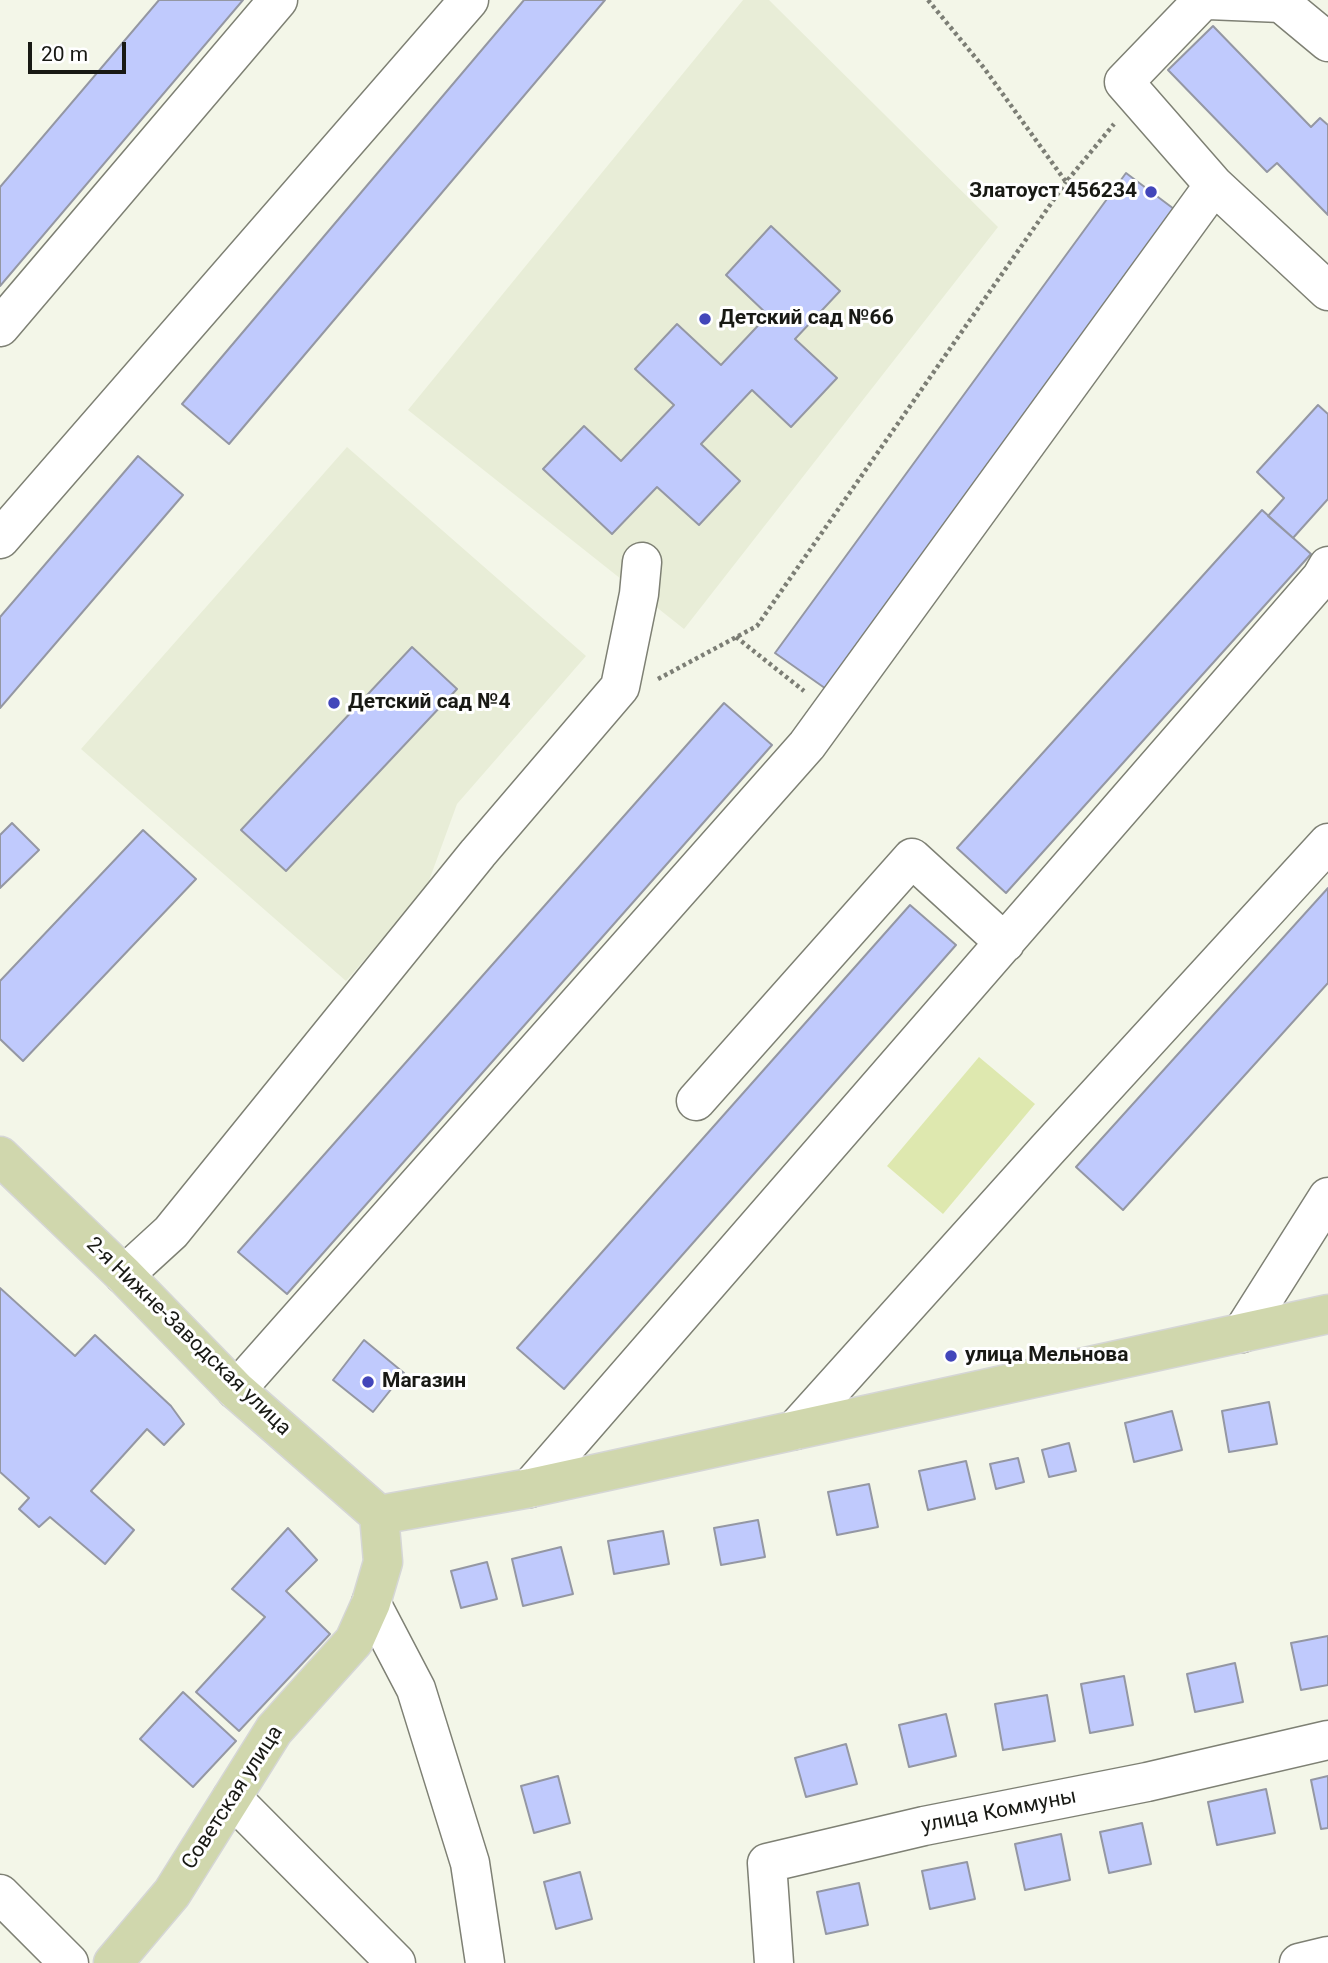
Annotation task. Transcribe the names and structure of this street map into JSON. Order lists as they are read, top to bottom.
{
  "streets": {
    "main road": ["2-я Нижне-Заводская улица", "Советская улица"],
    "street": ["улица Коммуны"]
  },
  "crossings": [
    ["2-я Нижне-Заводская улица", "Советская улица"]
  ],
  "places": [
    "Златоуст 456234",
    "Детский сад №66",
    "Детский сад №4",
    "улица Мельнова",
    "Магазин"
  ],
  "scale_bar": "20 m"
}
